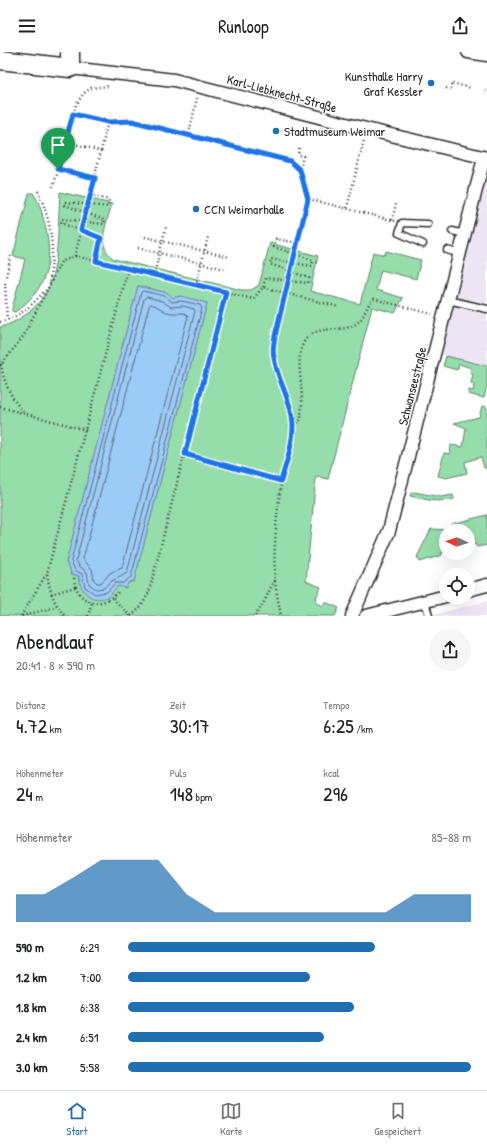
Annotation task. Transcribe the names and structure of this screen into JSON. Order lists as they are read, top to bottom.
{
  "streets": {
    "street": ["Karl-Liebknecht-Straße", "Schwanseestraße"]
  },
  "crossings": [
    ["Karl-Liebknecht-Straße", "Schwanseestraße"]
  ],
  "places": ["Kunsthalle Harry Graf Kessler", "Stadtmuseum Weimar", "CCN Weimarhalle"],
  "north": "left",
  "page": {
    "header": "Runloop",
    "heading": ["Abendlauf", "20:41 · 8 × 590 m"],
    "stats": [
      ["Distanz", "4.72 km"],
      ["Zeit", "30:17"],
      ["Tempo", "6:25 /km"],
      ["Höhenmeter", "24 m"],
      ["Puls", "148 bpm"],
      ["kcal", "296"]
    ],
    "chart": ["Höhenmeter", "85–88 m"],
    "list": [
      {
        "name": "590 m",
        "note": "6:29"
      },
      {
        "name": "1.2 km",
        "note": "7:00"
      },
      {
        "name": "1.8 km",
        "note": "6:38"
      },
      {
        "name": "2.4 km",
        "note": "6:51"
      },
      {
        "name": "3.0 km",
        "note": "5:58"
      }
    ],
    "tabs": ["Start", "Karte", "Gespeichert"]
  }
}
